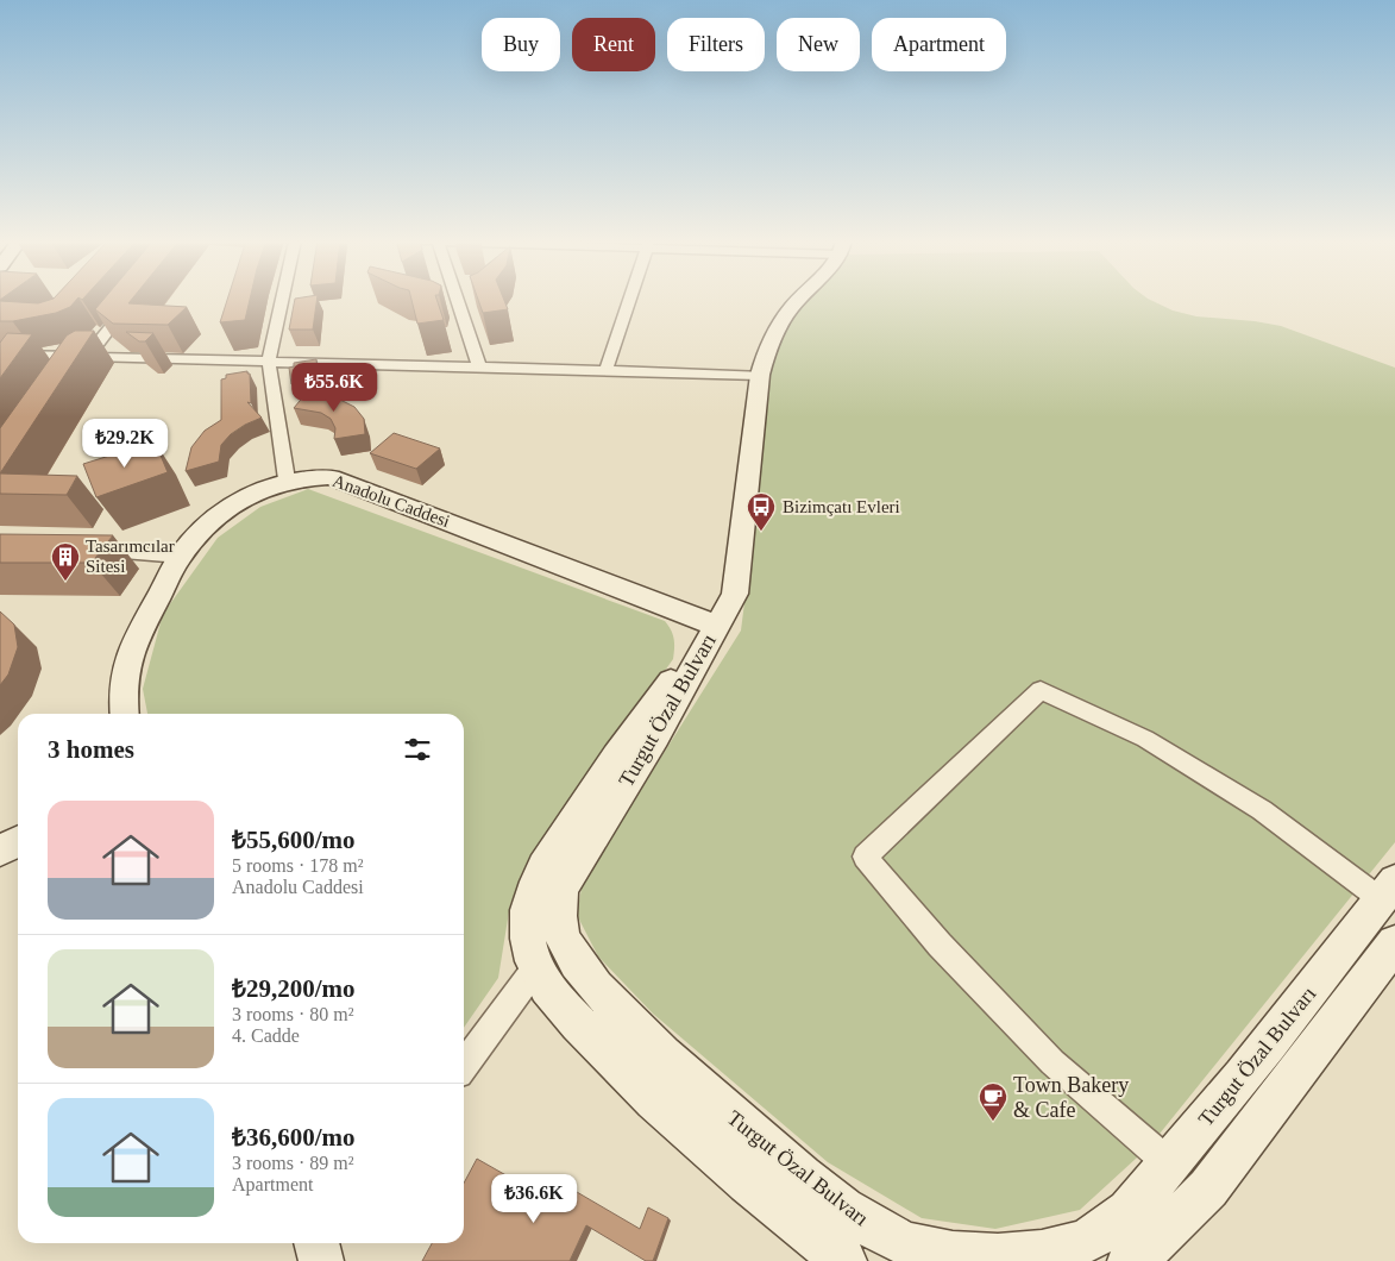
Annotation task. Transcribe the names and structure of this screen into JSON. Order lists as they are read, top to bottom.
{
  "streets": {
    "street": ["Anadolu Caddesi", "Turgut Özal Bulvarı"]
  },
  "crossings": [
    ["Anadolu Caddesi", "Turgut Özal Bulvarı"]
  ],
  "places": {
    "bus stop": ["Bizimçatı Evleri"],
    "building": ["Tasarımcılar Sitesi"],
    "cafe": ["Town Bakery & Cafe"]
  },
  "page": {
    "chip": [
      "Buy",
      "Rent",
      "Filters",
      "New",
      "Apartment"
    ],
    "price": ["₺55.6K", "₺29.2K", "₺36.6K"],
    "heading": "3 homes",
    "list": [
      {
        "name": "₺55,600/mo",
        "note": "5 rooms · 178 m² · Anadolu Caddesi"
      },
      {
        "name": "₺29,200/mo",
        "note": "3 rooms · 80 m² · 4. Cadde"
      },
      {
        "name": "₺36,600/mo",
        "note": "3 rooms · 89 m² · Apartment"
      }
    ]
  }
}
